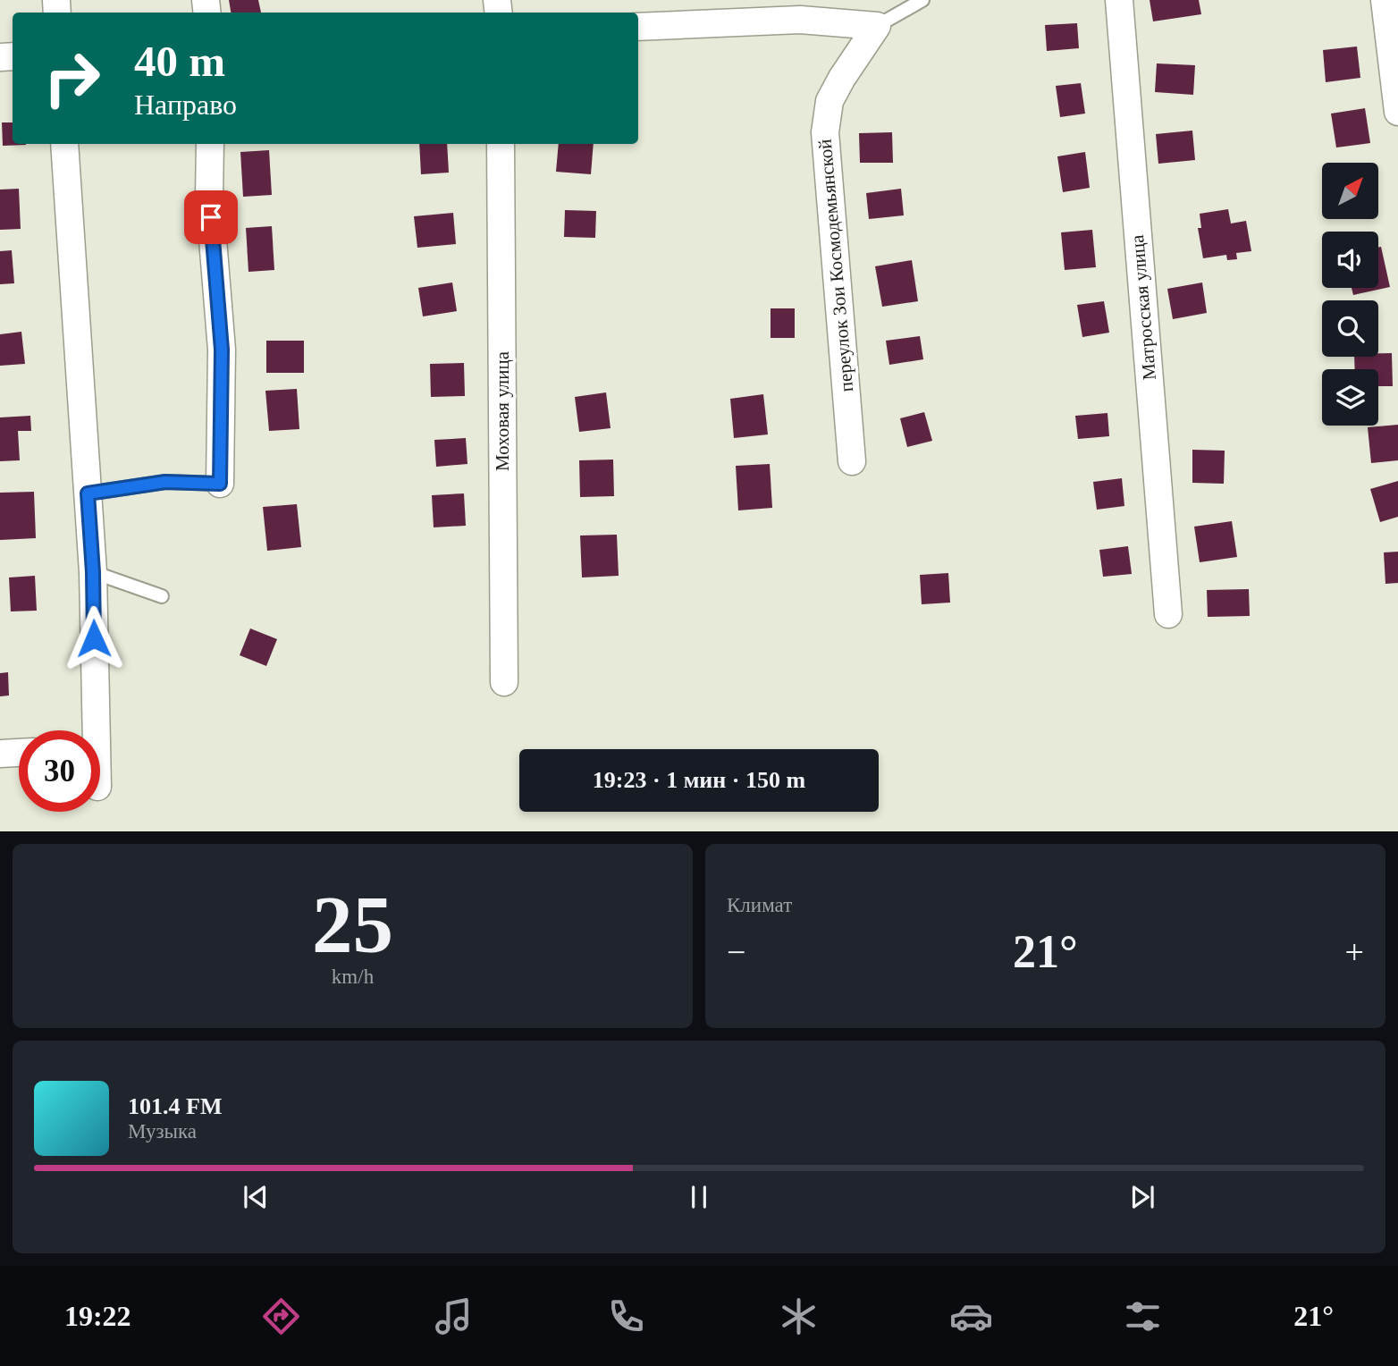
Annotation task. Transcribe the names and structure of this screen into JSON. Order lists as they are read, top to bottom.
{
  "streets": {
    "street": ["переулок Зои Космодемьянской", "Матросская улица", "Моховая улица"]
  },
  "north": "top right",
  "page": {
    "turn": ["40 m", "Направо"],
    "limit": "30",
    "trip": "19:23 · 1 мин · 150 m",
    "tile": [
      ["25", "km/h"],
      "Климат"
    ],
    "heat": ["−", "21°", "+"],
    "song": ["101.4 FM", "Музыка"],
    "tabs": ["19:22", "21°"]
  }
}
